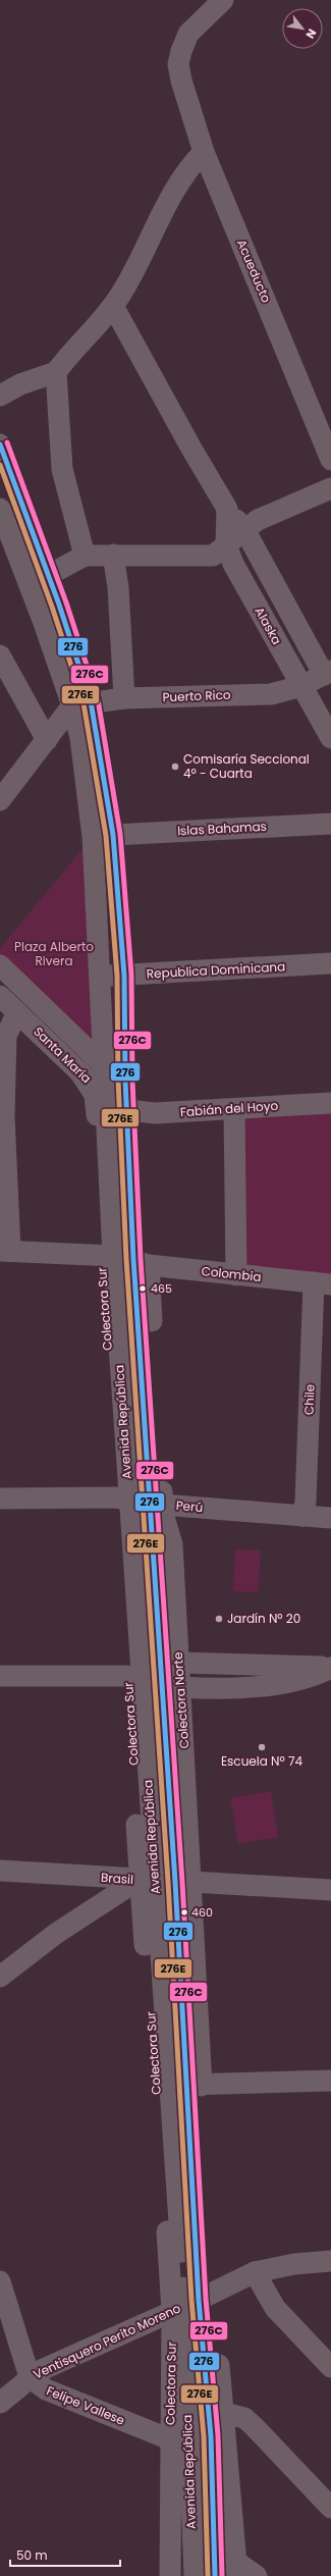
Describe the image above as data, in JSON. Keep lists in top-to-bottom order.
{
  "streets": {
    "street": [
      "Acueducto",
      "Alaska",
      "Puerto Rico",
      "Islas Bahamas",
      "Republica Dominicana",
      "Santa María",
      "Fabián del Hoyo",
      "Colombia",
      "Colectora Sur",
      "Chile",
      "Avenida República",
      "Perú",
      "Colectora Norte",
      "Brasil",
      "Ventisquero Perito Moreno",
      "Felipe Vallese"
    ]
  },
  "crossings": [
    ["Alaska", "Puerto Rico"],
    ["Santa María", "Fabián del Hoyo"],
    ["Santa María", "Colectora Sur"],
    ["Colombia", "Colectora Sur"],
    ["Colombia", "Chile"],
    ["Colombia", "Colectora Norte"],
    ["Colectora Sur", "Avenida República"],
    ["Colectora Sur", "Perú"],
    ["Colectora Sur", "Colectora Norte"],
    ["Colectora Sur", "Brasil"],
    ["Colectora Sur", "Ventisquero Perito Moreno"],
    ["Colectora Sur", "Felipe Vallese"],
    ["Chile", "Perú"],
    ["Avenida República", "Perú"],
    ["Avenida República", "Colectora Norte"],
    ["Avenida República", "Brasil"],
    ["Avenida República", "Ventisquero Perito Moreno"],
    ["Perú", "Colectora Norte"],
    ["Colectora Norte", "Brasil"],
    ["Colectora Norte", "Ventisquero Perito Moreno"],
    ["Ventisquero Perito Moreno", "Felipe Vallese"]
  ],
  "parks": ["Plaza Alberto Rivera"],
  "places": [
    "Comisaría Seccional 4º - Cuarta",
    "465",
    "Jardín Nº 20",
    "Escuela Nº 74",
    "460"
  ],
  "lines": ["transit line 276C", "transit line 276", "transit line 276E"],
  "scale_bar": "50 m",
  "north": "bottom right"
}
